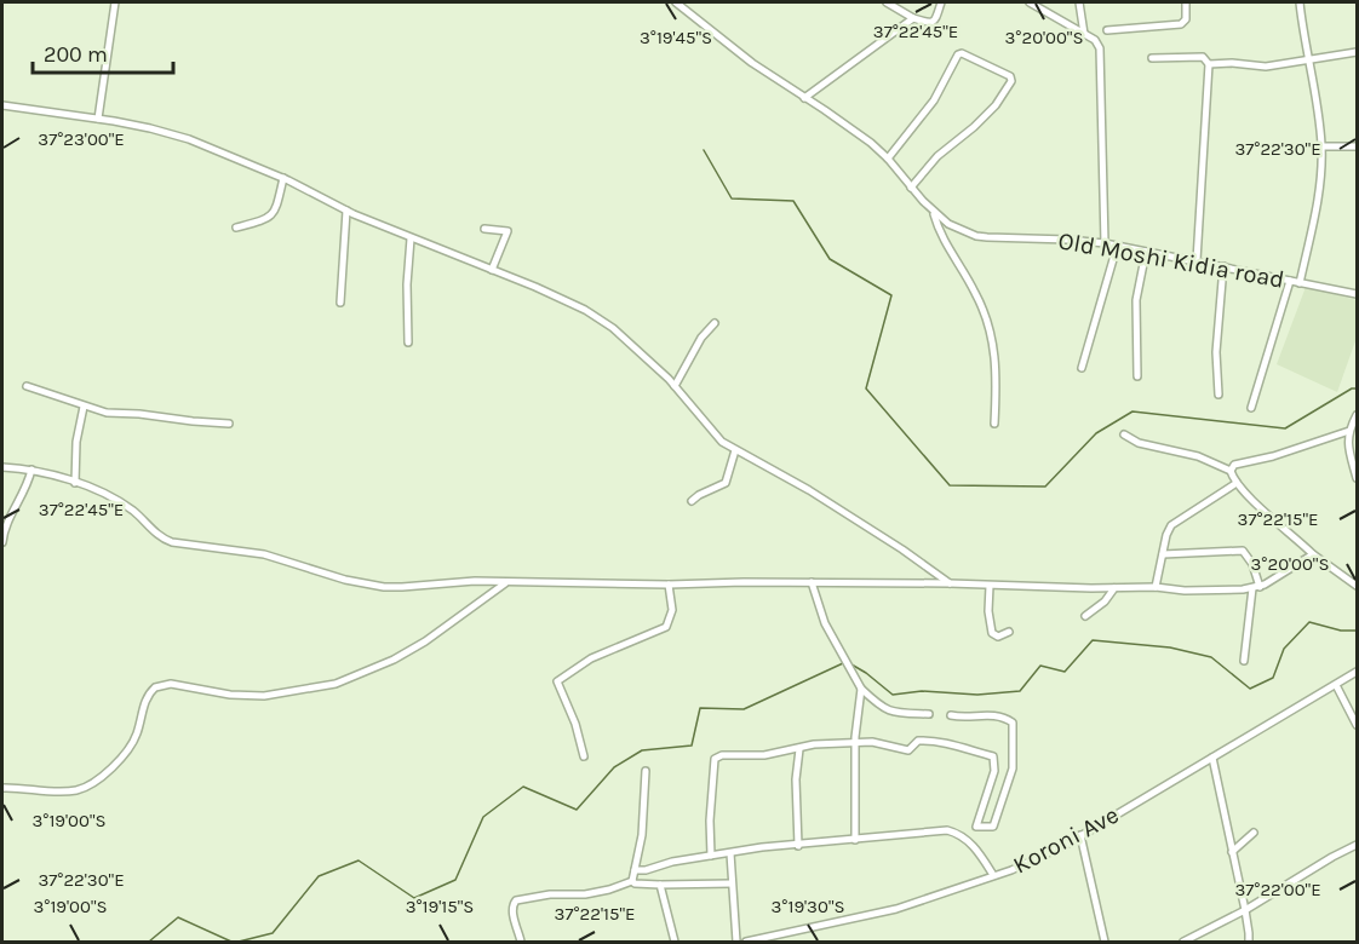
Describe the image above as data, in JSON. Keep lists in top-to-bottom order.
{
  "streets": {
    "street": ["Old Moshi Kidia road", "Koroni Ave"]
  },
  "scale_bar": "200 m",
  "coordinates": [
    "37°22'45\"E",
    "3°19'45\"S",
    "3°20'00\"S",
    "37°23'00\"E",
    "37°22'30\"E",
    "37°22'15\"E",
    "3°19'00\"S",
    "37°22'00\"E",
    "3°19'15\"S",
    "3°19'30\"S"
  ]
}
